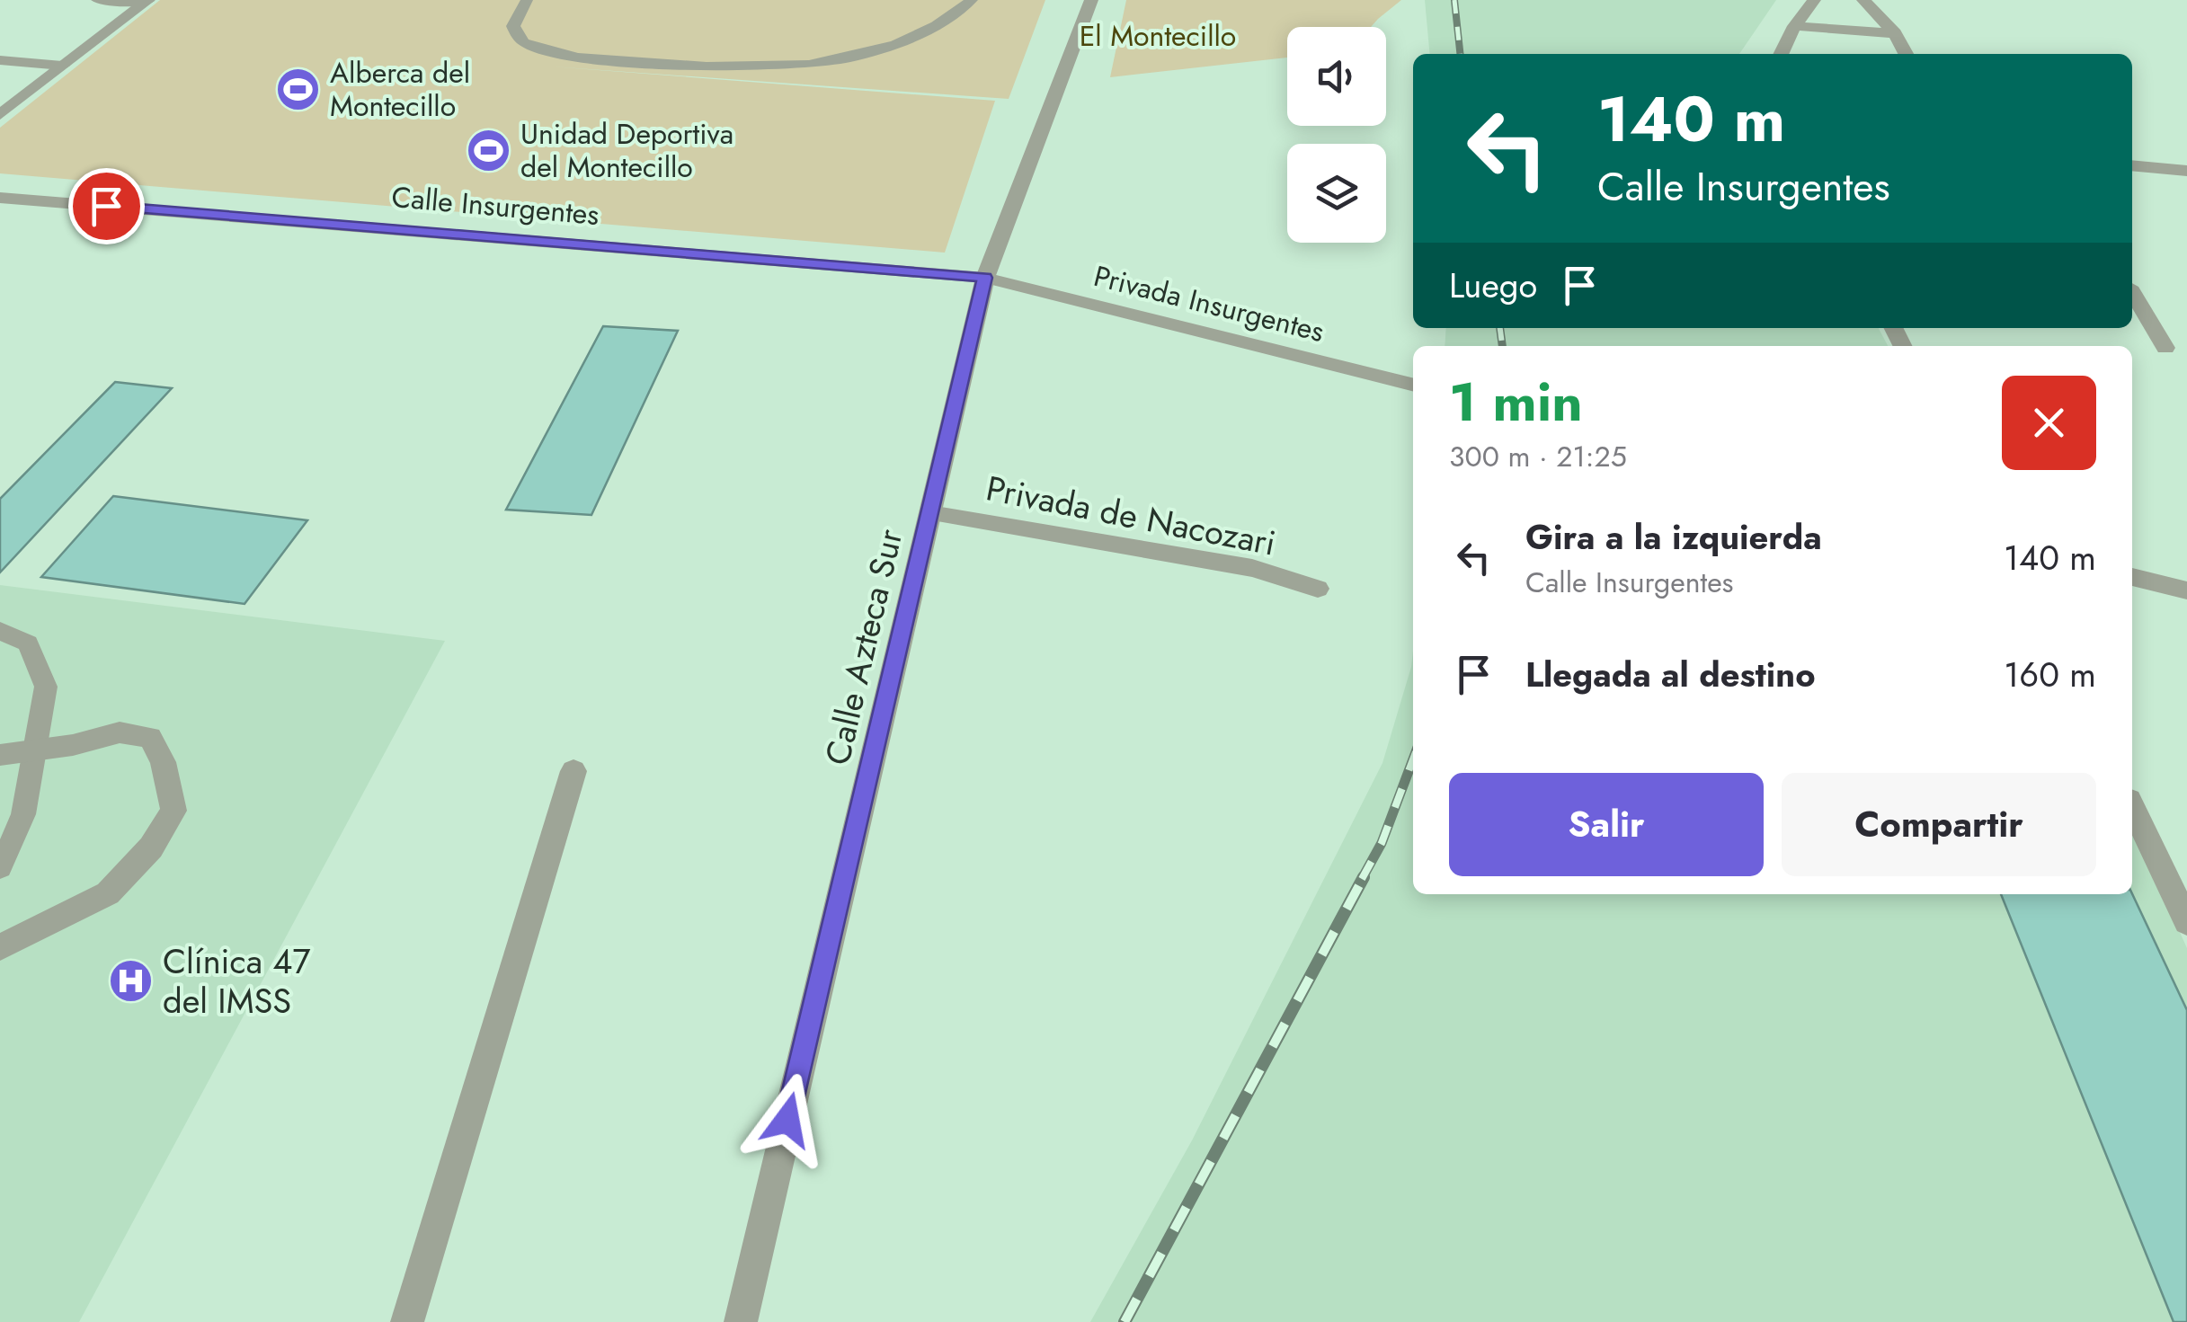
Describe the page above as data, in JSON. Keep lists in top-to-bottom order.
{
  "streets": {
    "street": [
      "Calle Insurgentes",
      "Privada Insurgentes",
      "Privada de Nacozari",
      "Calle Azteca Sur"
    ]
  },
  "crossings": [
    ["Calle Insurgentes", "Privada Insurgentes"],
    ["Calle Insurgentes", "Calle Azteca Sur"],
    ["Privada Insurgentes", "Calle Azteca Sur"],
    ["Privada de Nacozari", "Calle Azteca Sur"]
  ],
  "parks": ["El Montecillo"],
  "places": {
    "sports": ["Alberca del Montecillo", "Unidad Deportiva del Montecillo"],
    "hospital": ["Clínica 47 del IMSS"]
  },
  "page": {
    "turn": ["140 m", "Calle Insurgentes"],
    "then": "Luego",
    "heading": ["1 min", "300 m · 21:25"],
    "list": [
      {
        "name": "Gira a la izquierda",
        "note": "Calle Insurgentes",
        "value": "140 m"
      },
      {
        "name": "Llegada al destino",
        "value": "160 m"
      }
    ],
    "buttons": ["Salir", "Compartir"]
  }
}
